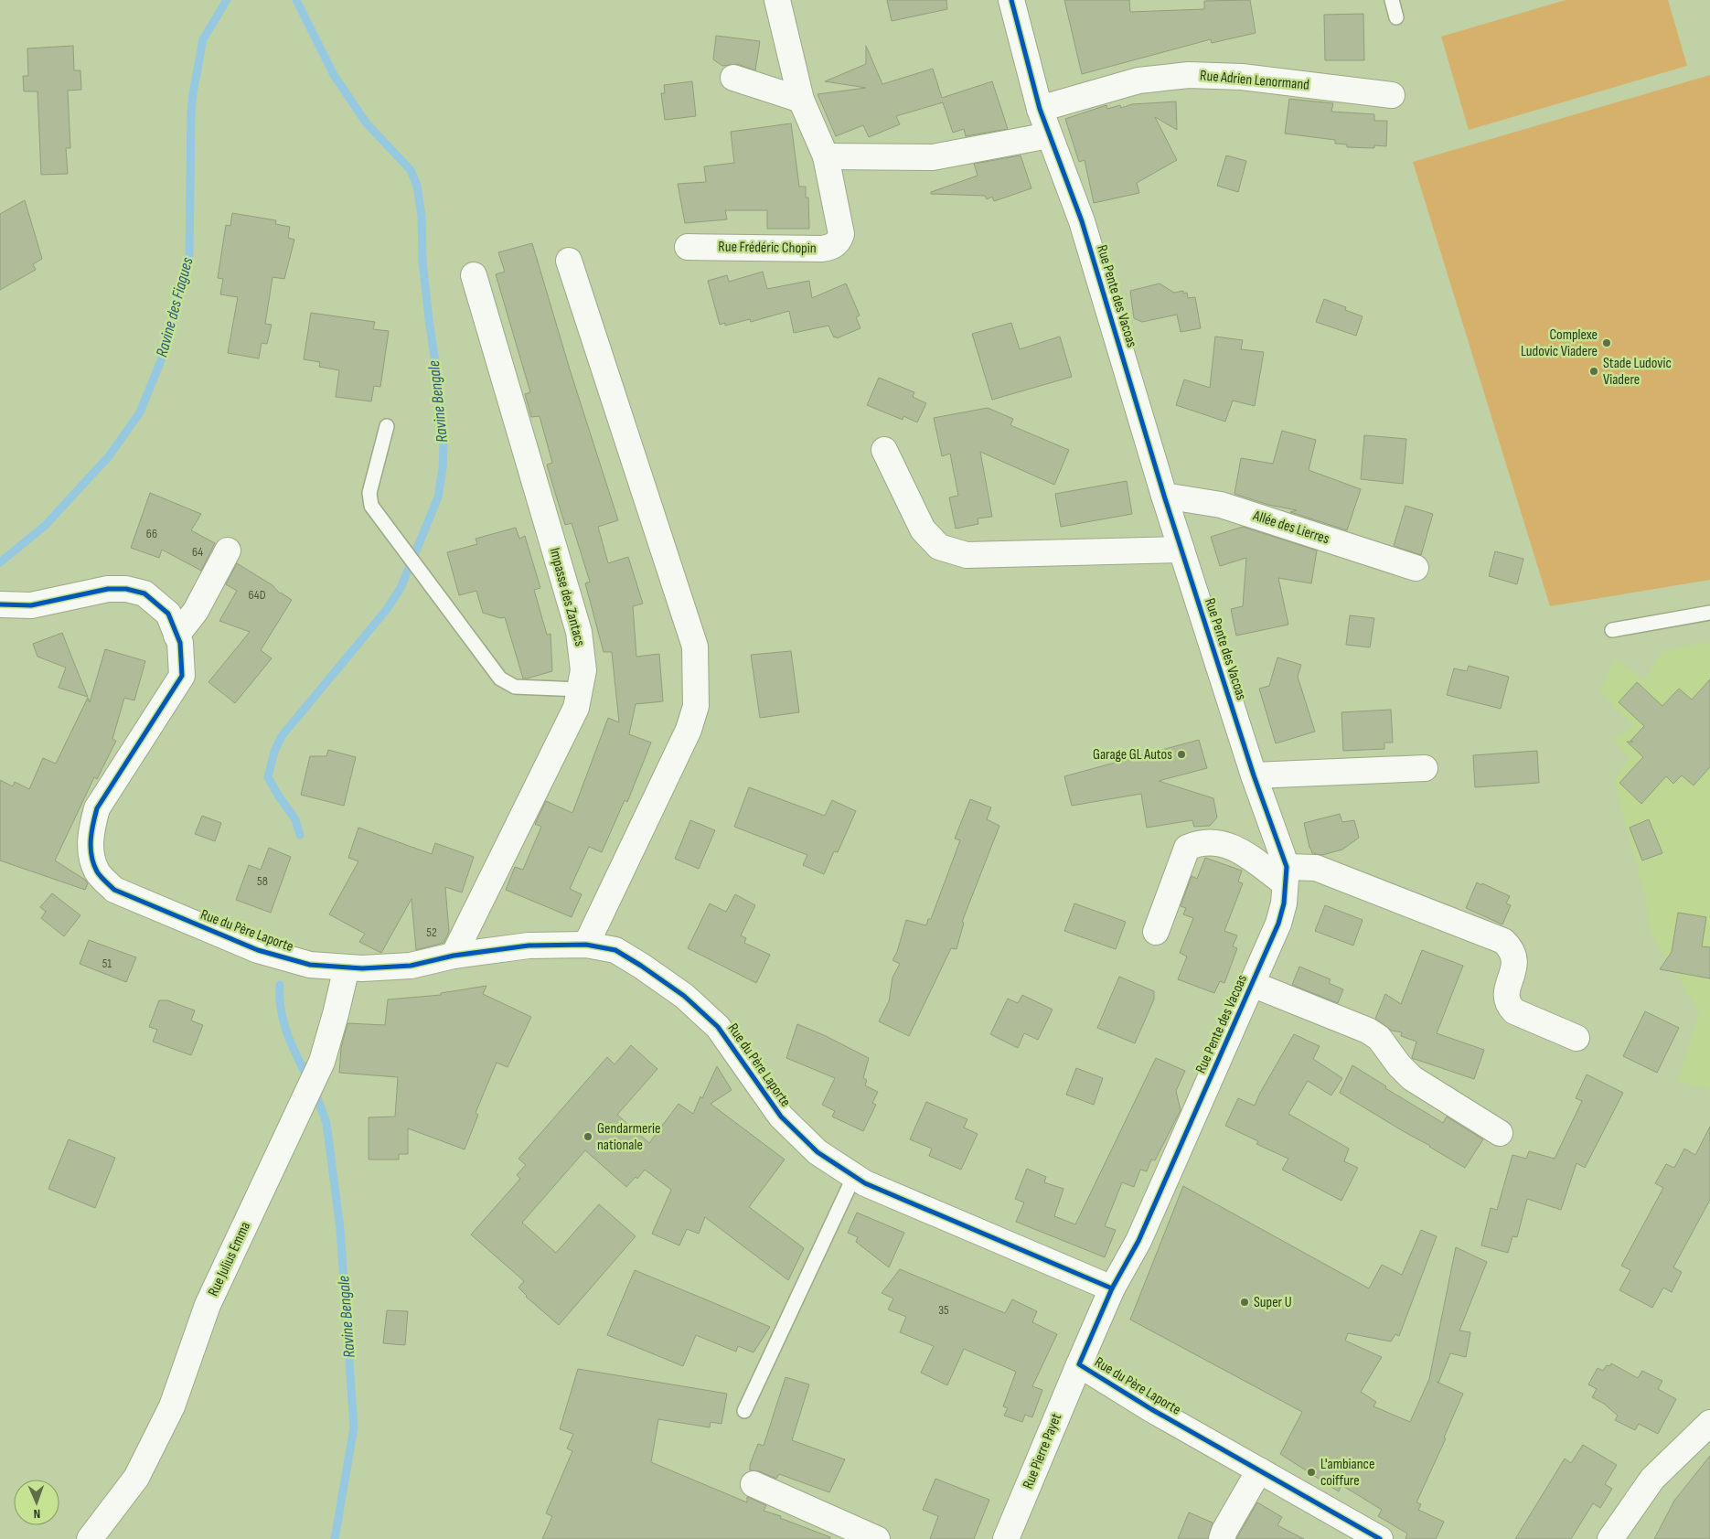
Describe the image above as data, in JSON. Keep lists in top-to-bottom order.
{
  "streets": {
    "street": [
      "Rue Adrien Lenormand",
      "Rue Frédéric Chopin",
      "Rue Pente des Vacoas",
      "Allée des Lierres",
      "Impasse des Zantacs",
      "Rue du Père Laporte",
      "Rue Julius Emma",
      "Rue Pierre Payet"
    ]
  },
  "crossings": [
    ["Rue Adrien Lenormand", "Rue Pente des Vacoas"],
    ["Rue Pente des Vacoas", "Allée des Lierres"],
    ["Rue Pente des Vacoas", "Rue du Père Laporte"],
    ["Impasse des Zantacs", "Rue du Père Laporte"],
    ["Rue du Père Laporte", "Rue Julius Emma"],
    ["Rue du Père Laporte", "Rue Pierre Payet"]
  ],
  "water": ["Ravine des Fiagues", "Ravine Bengale"],
  "places": [
    "Complexe Ludovic Viadere",
    "Stade Ludovic Viadere",
    "Garage GL Autos",
    "Gendarmerie nationale",
    "Super U",
    "L'ambiance coiffure"
  ],
  "house_numbers": [
    "66",
    "64",
    "64D",
    "58",
    "52",
    "51",
    "35"
  ],
  "north": "bottom"
}
